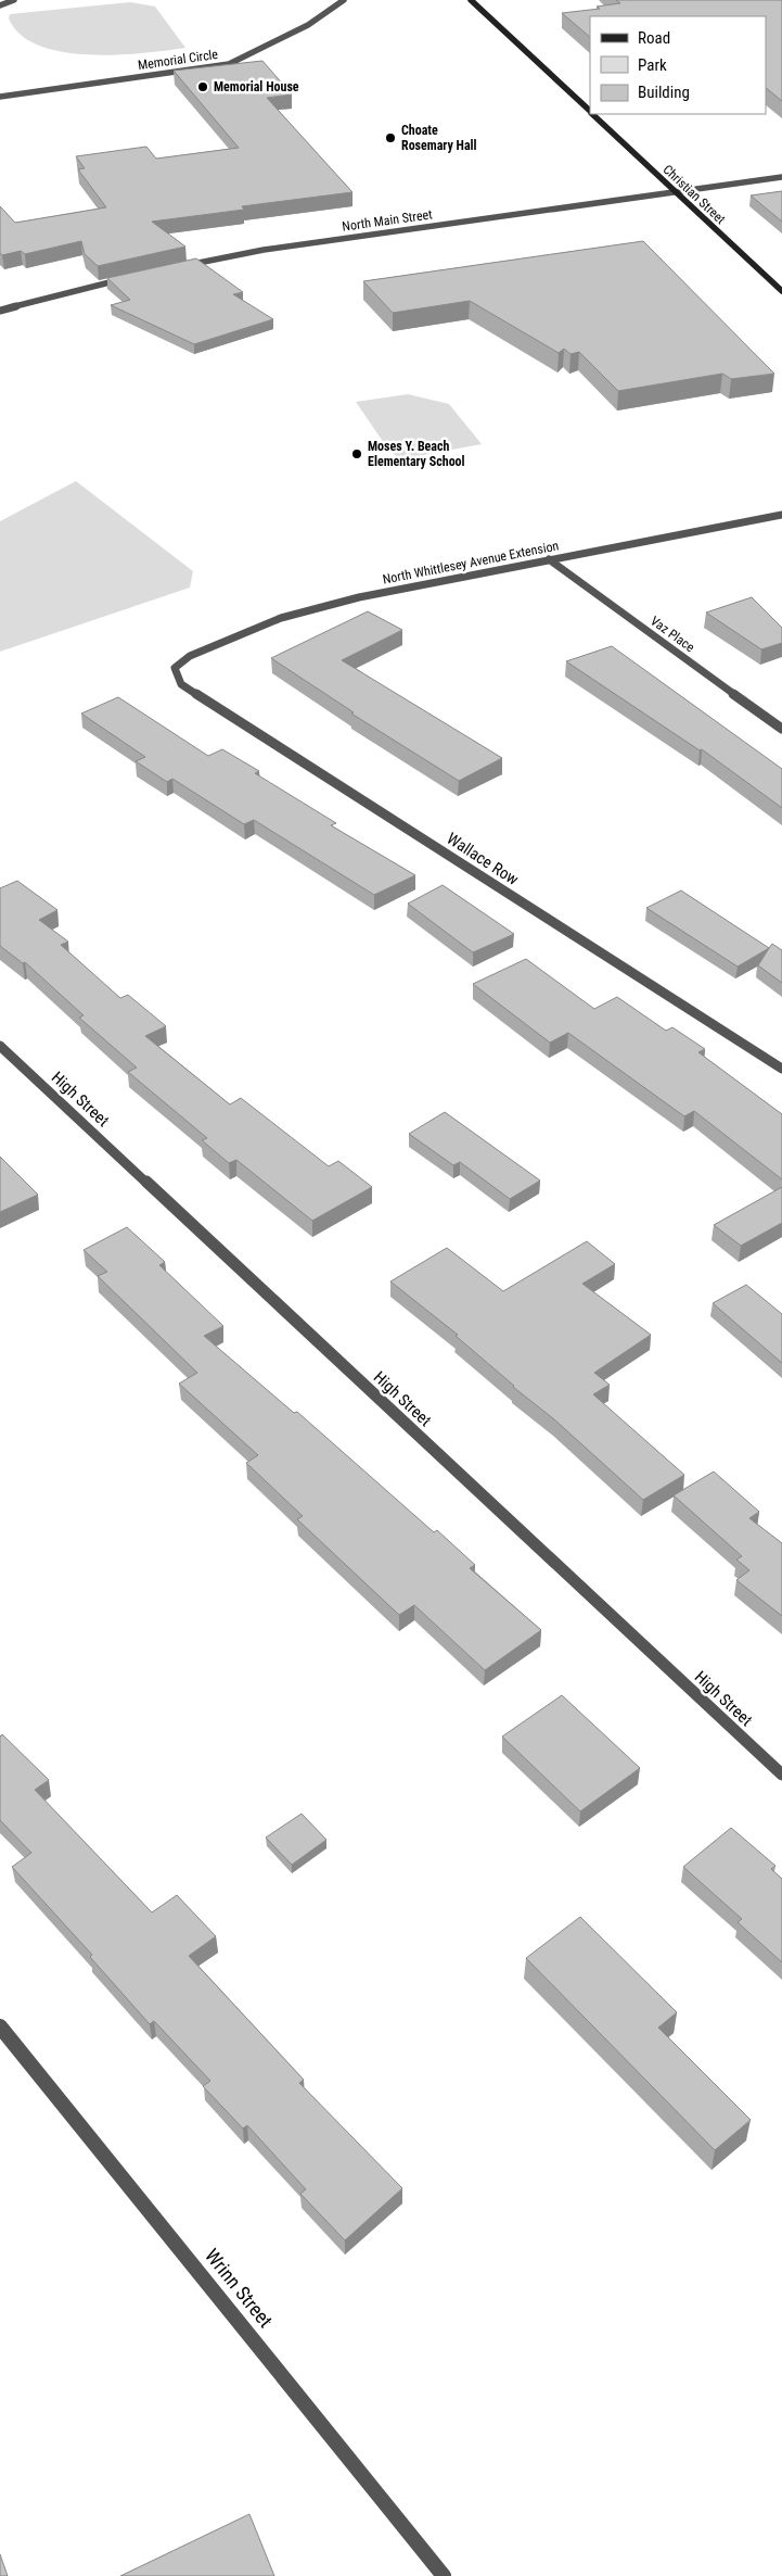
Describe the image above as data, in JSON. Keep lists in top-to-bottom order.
{
  "streets": {
    "main road": ["Christian Street"],
    "street": [
      "Memorial Circle",
      "North Main Street",
      "North Whittlesey Avenue Extension",
      "Vaz Place",
      "Wallace Row",
      "High Street",
      "Wrinn Street"
    ]
  },
  "crossings": [
    ["Christian Street", "North Main Street"],
    ["North Whittlesey Avenue Extension", "Vaz Place"],
    ["North Whittlesey Avenue Extension", "Wallace Row"]
  ],
  "places": ["Memorial House", "Choate Rosemary Hall", "Moses Y. Beach Elementary School"],
  "legend": ["Road", "Park", "Building"]
}
